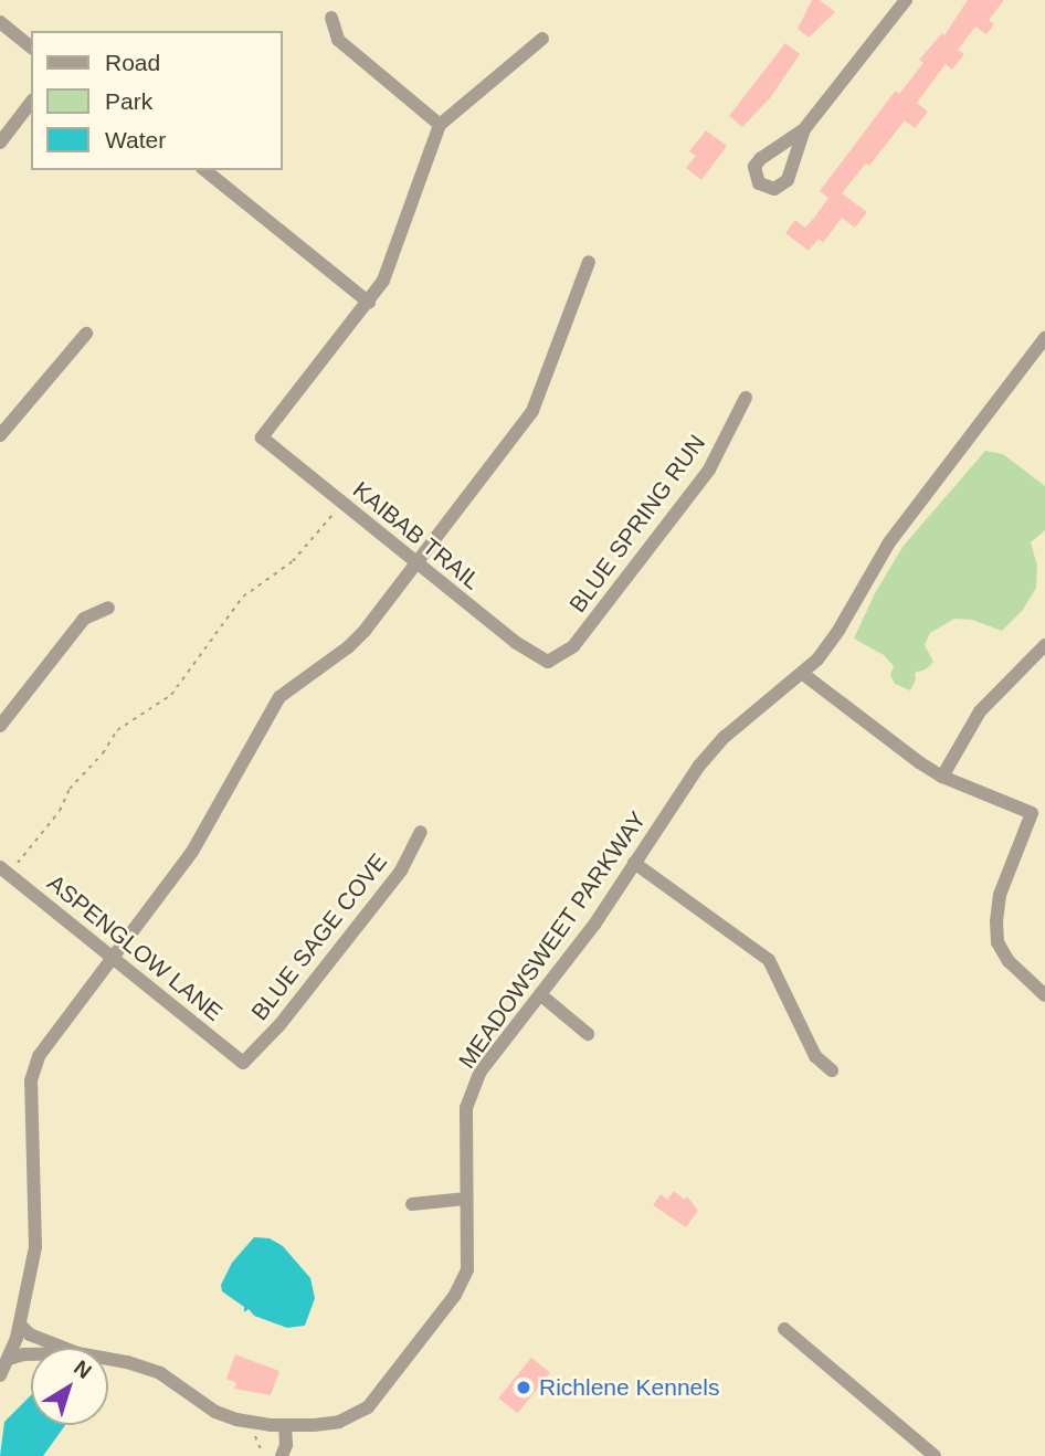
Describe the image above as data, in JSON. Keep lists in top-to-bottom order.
{
  "streets": {
    "street": [
      "BLUE SPRING RUN",
      "KAIBAB TRAIL",
      "BLUE SAGE COVE",
      "MEADOWSWEET PARKWAY",
      "ASPENGLOW LANE"
    ]
  },
  "crossings": [
    ["BLUE SPRING RUN", "KAIBAB TRAIL"],
    ["BLUE SAGE COVE", "ASPENGLOW LANE"]
  ],
  "places": ["Richlene Kennels"],
  "legend": ["Road", "Park", "Water"],
  "north": "top right"
}
